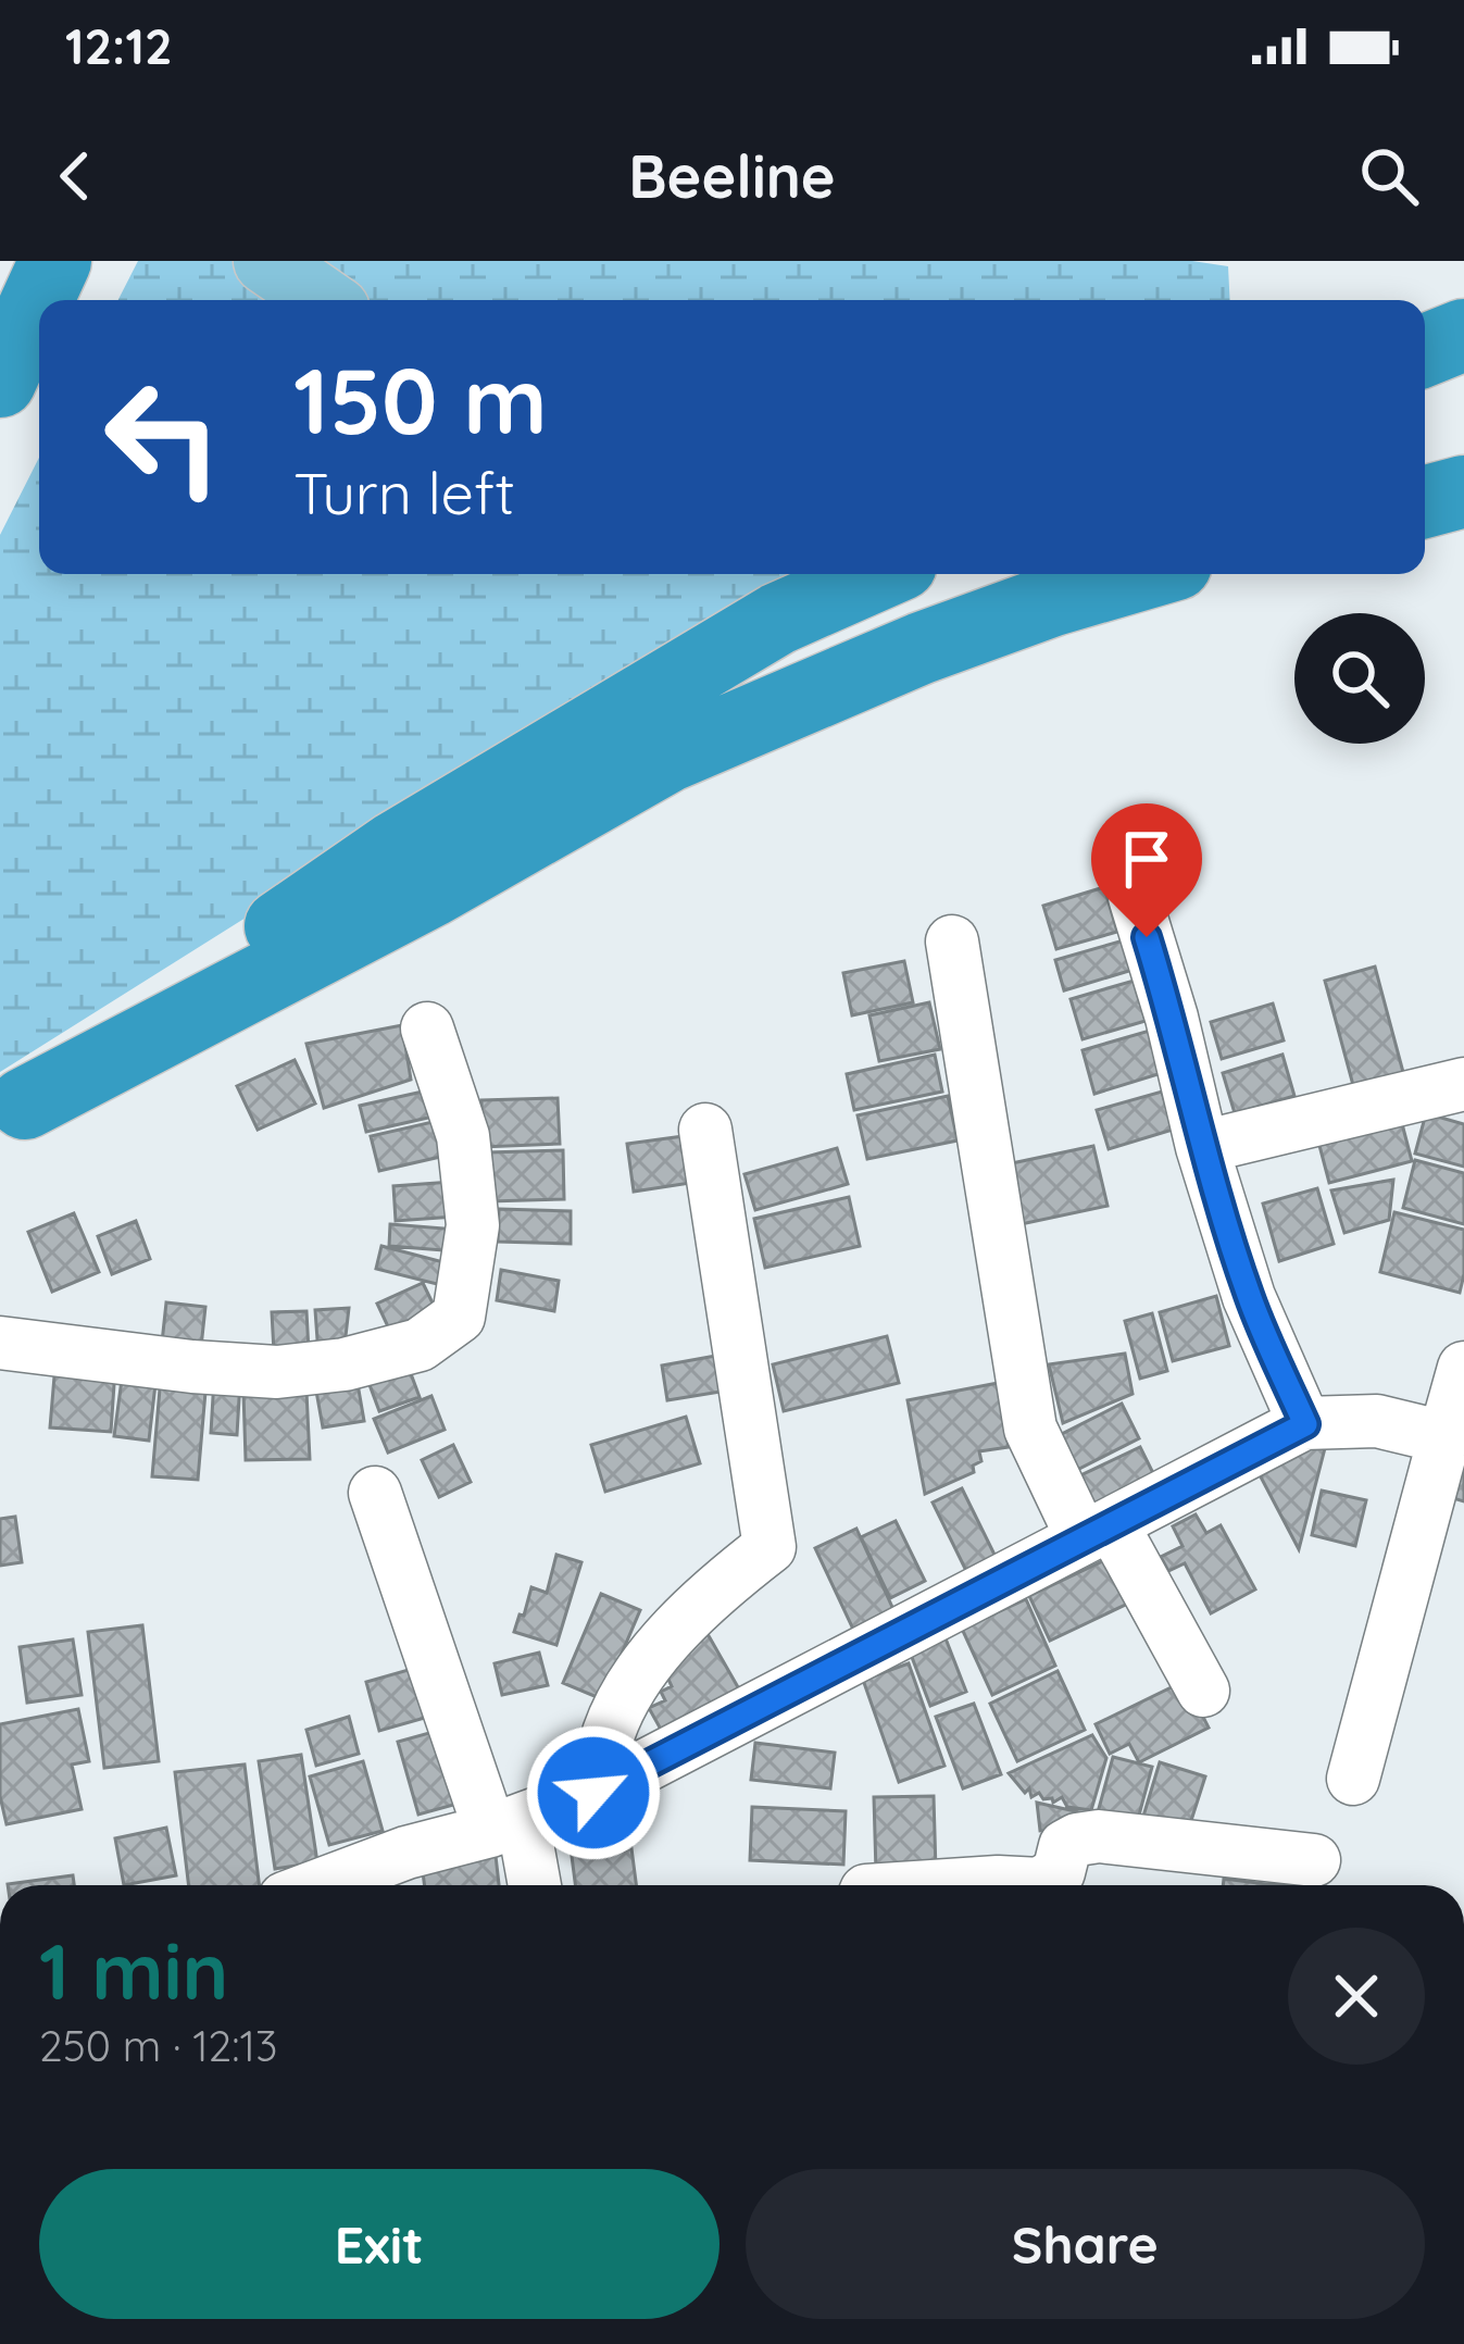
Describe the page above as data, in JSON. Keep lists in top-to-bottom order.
{
  "page": {
    "status": "12:12",
    "header": "Beeline",
    "turn": ["150 m", "Turn left"],
    "heading": ["1 min", "250 m · 12:13"],
    "buttons": ["Exit", "Share"]
  }
}
